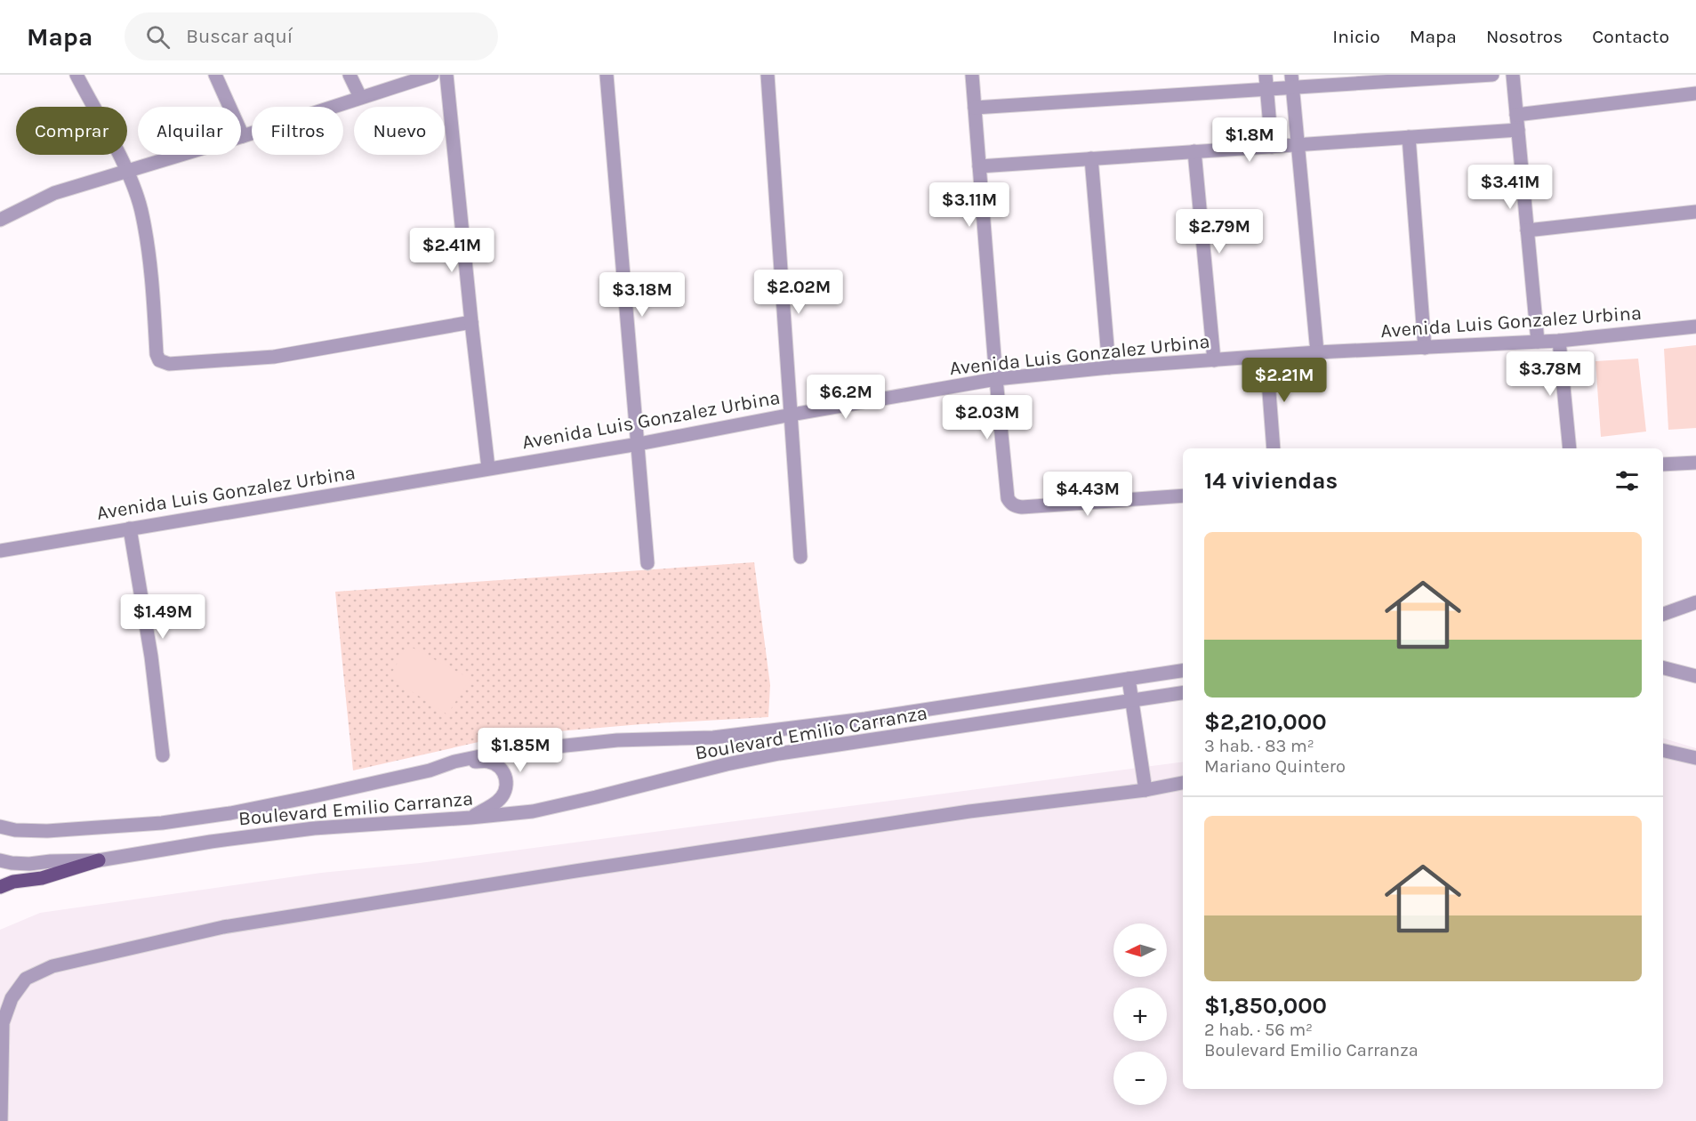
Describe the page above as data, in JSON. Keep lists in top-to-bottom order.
{
  "streets": {
    "street": ["Avenida Luis Gonzalez Urbina", "Boulevard Emilio Carranza"]
  },
  "north": "left",
  "page": {
    "header": "Mapa",
    "search": "Buscar aquí",
    "nav": [
      "Inicio",
      "Mapa",
      "Nosotros",
      "Contacto"
    ],
    "chip": [
      "Comprar",
      "Alquilar",
      "Filtros",
      "Nuevo"
    ],
    "price": [
      "$1.8M",
      "$3.41M",
      "$3.11M",
      "$2.79M",
      "$2.41M",
      "$2.02M",
      "$3.18M",
      "$3.78M",
      "$2.21M",
      "$6.2M",
      "$2.03M",
      "$4.43M",
      "$1.49M",
      "$1.85M"
    ],
    "heading": "14 viviendas",
    "list": [
      {
        "name": "$2,210,000",
        "note": "3 hab. · 83 m² · Mariano Quintero"
      },
      {
        "name": "$1,850,000",
        "note": "2 hab. · 56 m² · Boulevard Emilio Carranza"
      }
    ],
    "map_buttons": ["+", "−"]
  }
}
